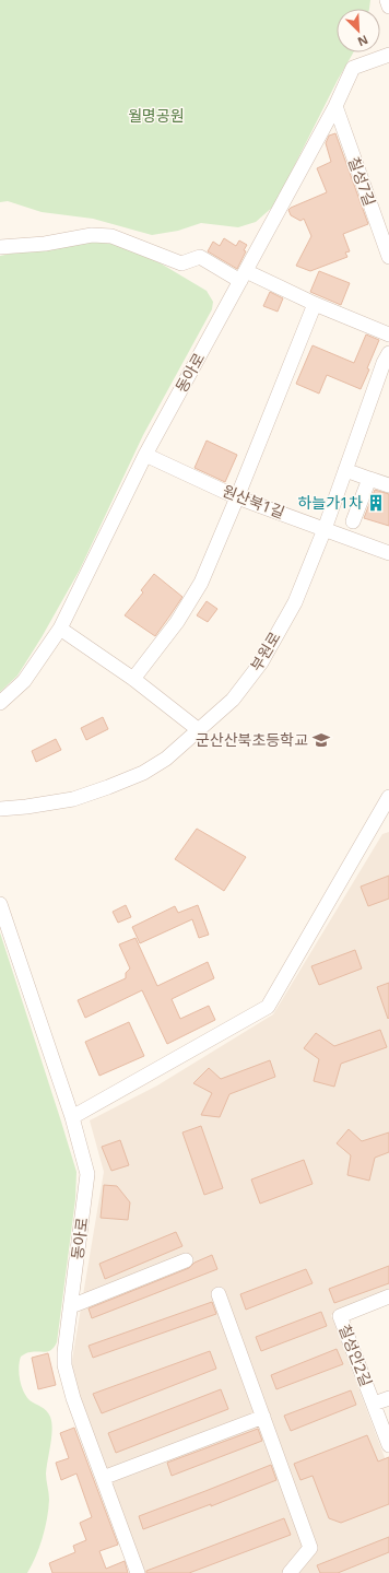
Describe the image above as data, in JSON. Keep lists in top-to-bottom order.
{
  "streets": {
    "street": [
      "칠성7길",
      "동아로",
      "원산북1길",
      "부원로",
      "칠성안2길"
    ]
  },
  "crossings": [
    ["칠성7길", "동아로"],
    ["동아로", "원산북1길"],
    ["원산북1길", "부원로"]
  ],
  "parks": ["월명공원"],
  "places": {
    "building": ["하늘가1차"],
    "school or university": ["군산산북초등학교"]
  },
  "north": "bottom right"
}
